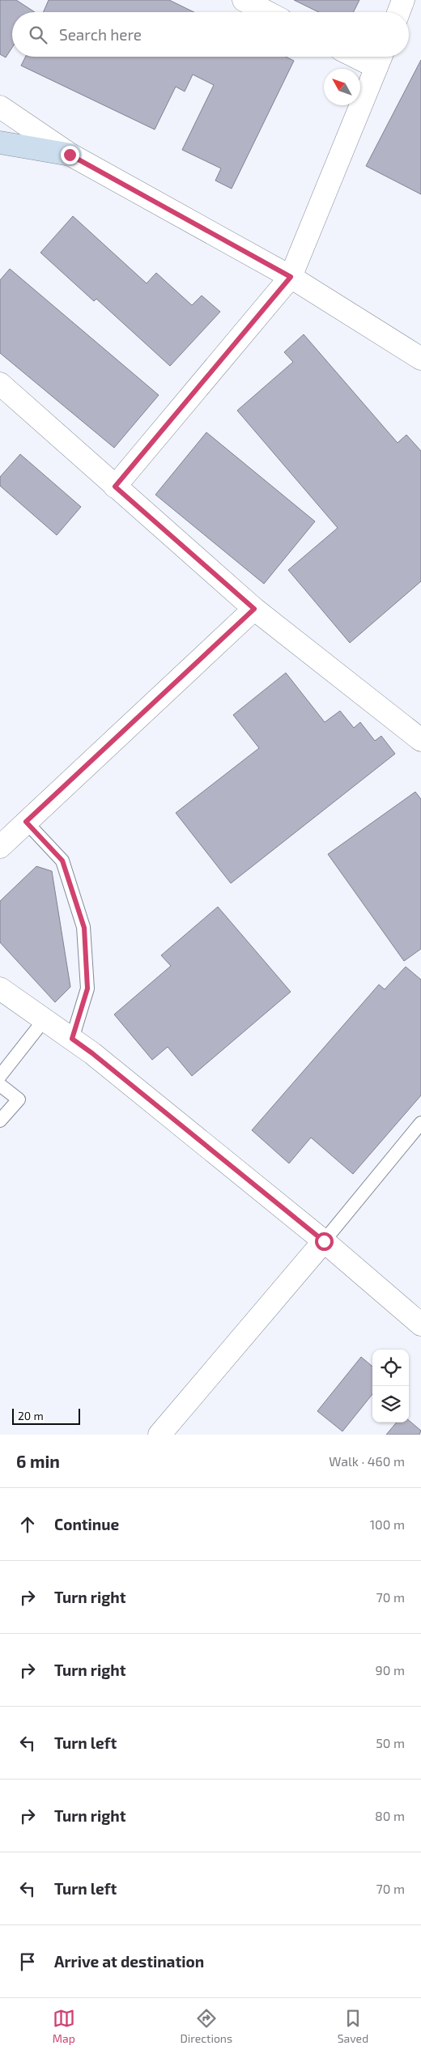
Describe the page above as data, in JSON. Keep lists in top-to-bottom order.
{
  "scale_bar": "20 m",
  "north": "top left",
  "page": {
    "search": "Search here",
    "scale": "20 m",
    "heading": ["6 min", "Walk · 460 m"],
    "list": [
      ["Continue", "100 m"],
      ["Turn right", "70 m"],
      ["Turn right", "90 m"],
      ["Turn left", "50 m"],
      ["Turn right", "80 m"],
      ["Turn left", "70 m"],
      "Arrive at destination"
    ],
    "nav": ["Map", "Directions", "Saved"]
  }
}
